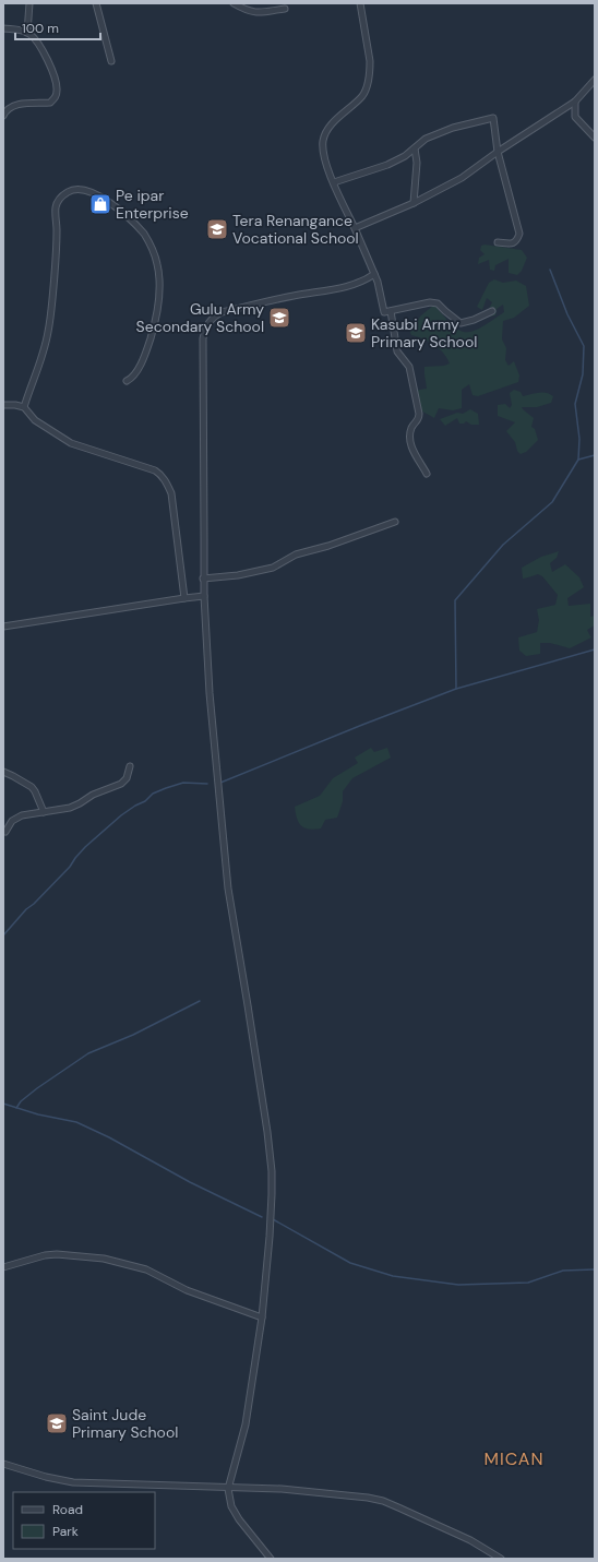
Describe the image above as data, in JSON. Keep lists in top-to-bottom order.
{
  "districts": ["MICAN"],
  "places": {
    "shop": ["Pe ipar Enterprise"],
    "school or university": [
      "Tera Renangance Vocational School",
      "Gulu Army Secondary School",
      "Kasubi Army Primary School",
      "Saint Jude Primary School"
    ]
  },
  "legend": ["Road", "Park"],
  "scale_bar": "100 m"
}
